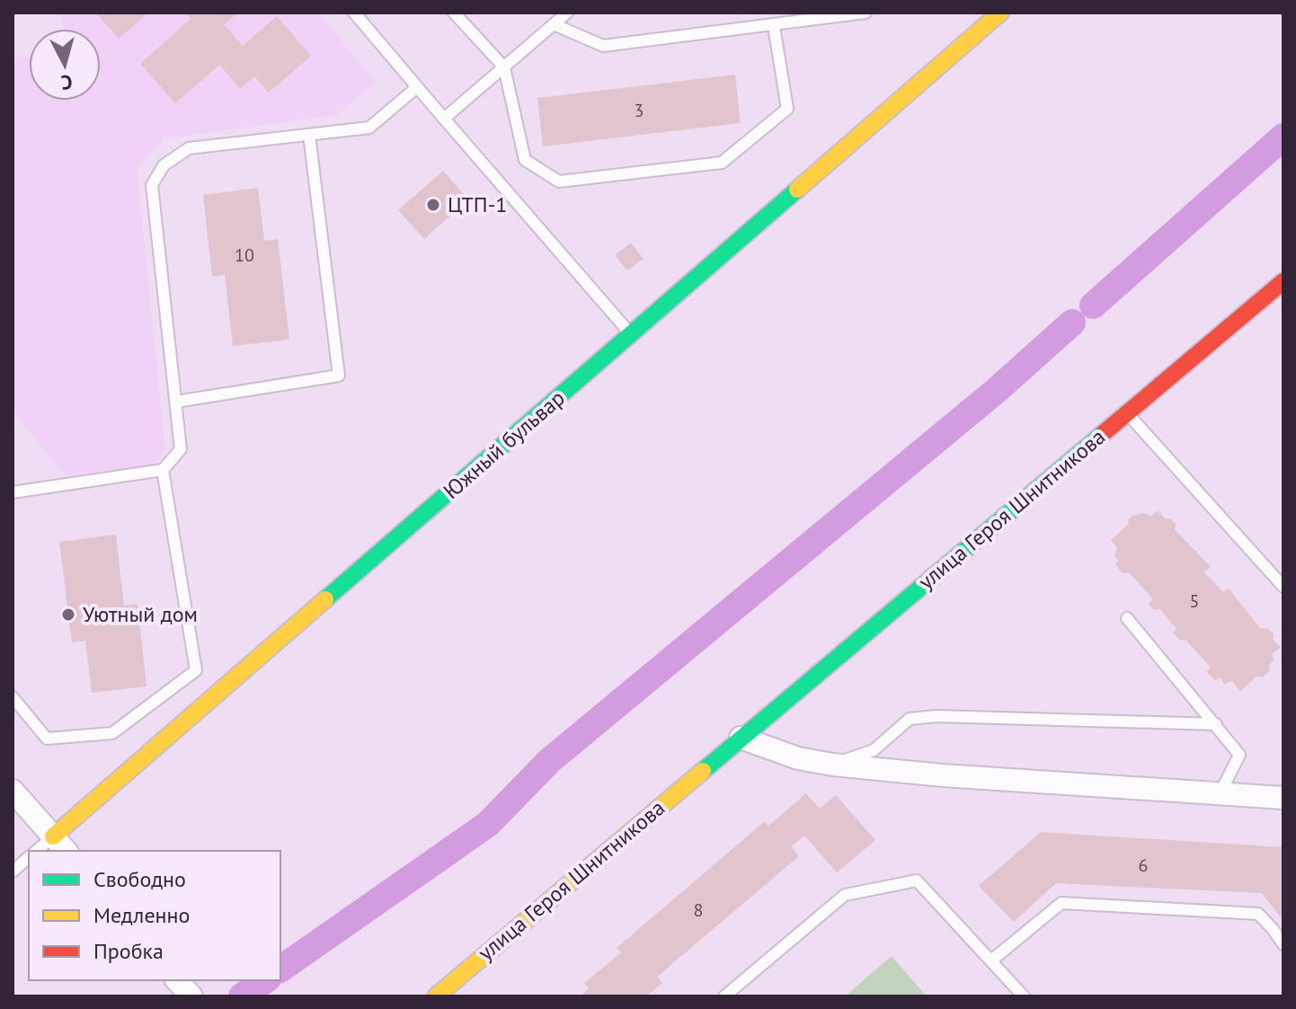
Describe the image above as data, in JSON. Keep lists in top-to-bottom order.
{
  "streets": {
    "street": ["Южный бульвар", "улица Героя Шнитникова"]
  },
  "places": ["ЦТП-1", "Уютный дом"],
  "house_numbers": [
    "3",
    "10",
    "5",
    "6",
    "8"
  ],
  "legend": ["Свободно", "Медленно", "Пробка"],
  "north": "bottom"
}
